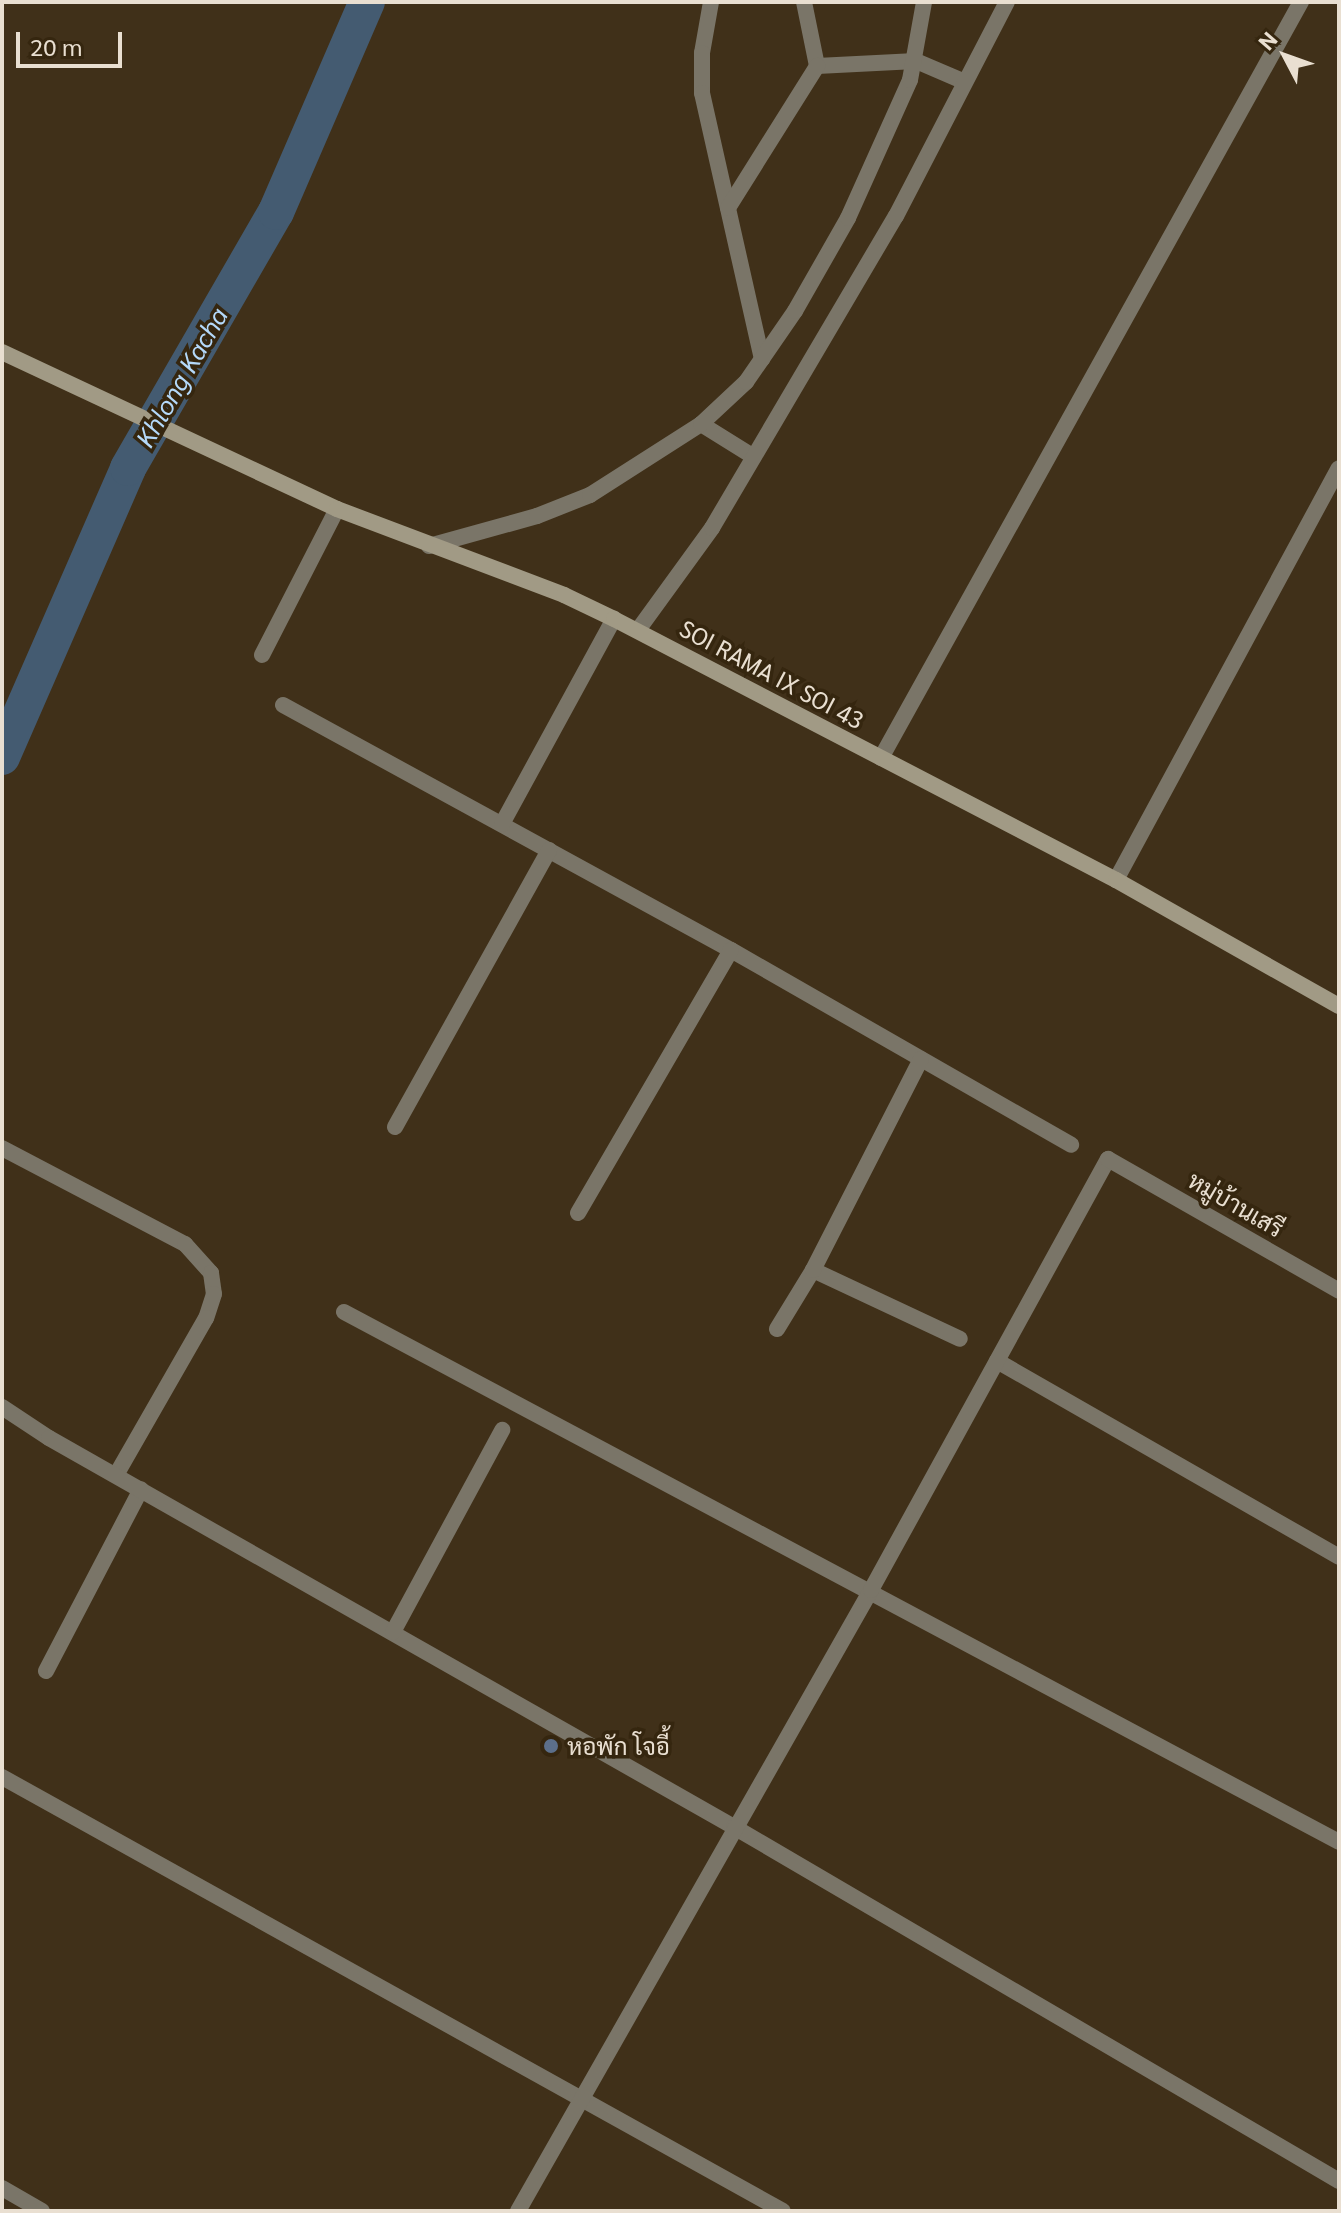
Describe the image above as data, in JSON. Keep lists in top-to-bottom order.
{
  "streets": {
    "street": ["SOI RAMA IX SOI 43", "หมู่บ้านเสรี"]
  },
  "water": ["Khlong Kacha"],
  "places": ["หอพัก โจอี้"],
  "scale_bar": "20 m",
  "north": "top left"
}
